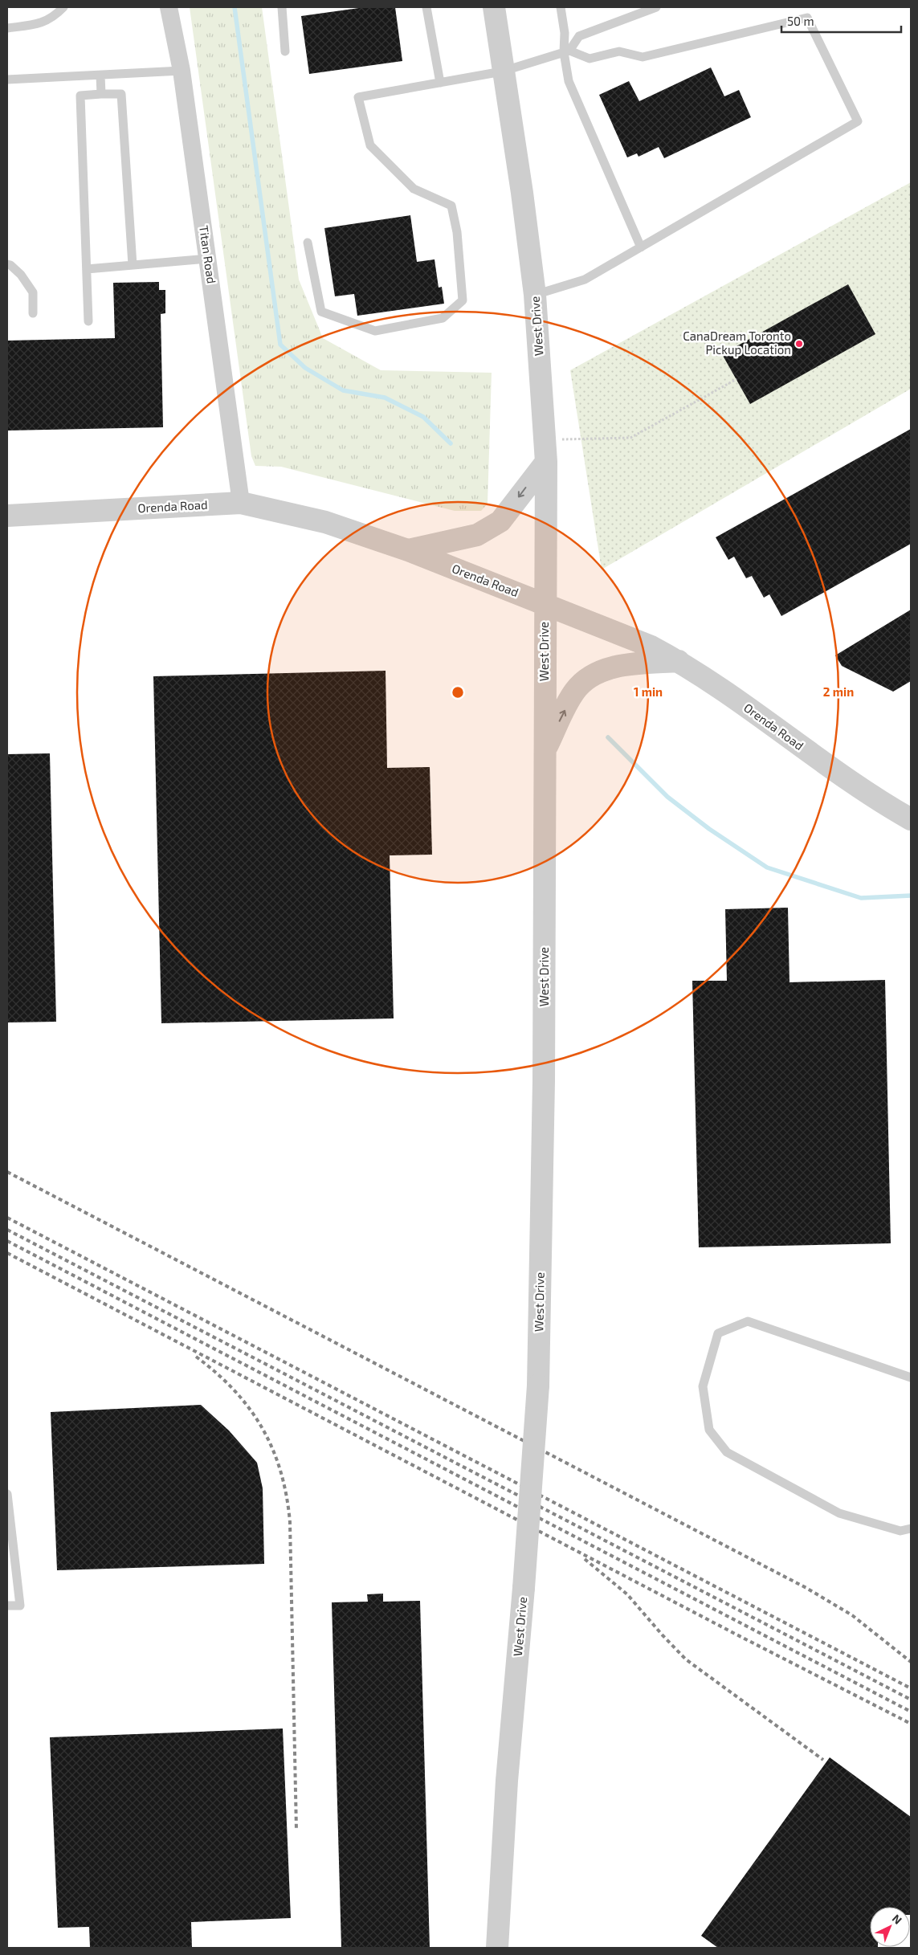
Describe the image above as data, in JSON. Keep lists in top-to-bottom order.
{
  "streets": {
    "street": ["Titan Road", "West Drive", "Orenda Road"]
  },
  "crossings": [
    ["Titan Road", "Orenda Road"],
    ["West Drive", "Orenda Road"]
  ],
  "places": ["CanaDream Toronto Pickup Location"],
  "scale_bar": "50 m",
  "north": "top right",
  "rings": ["1 min", "2 min"]
}
